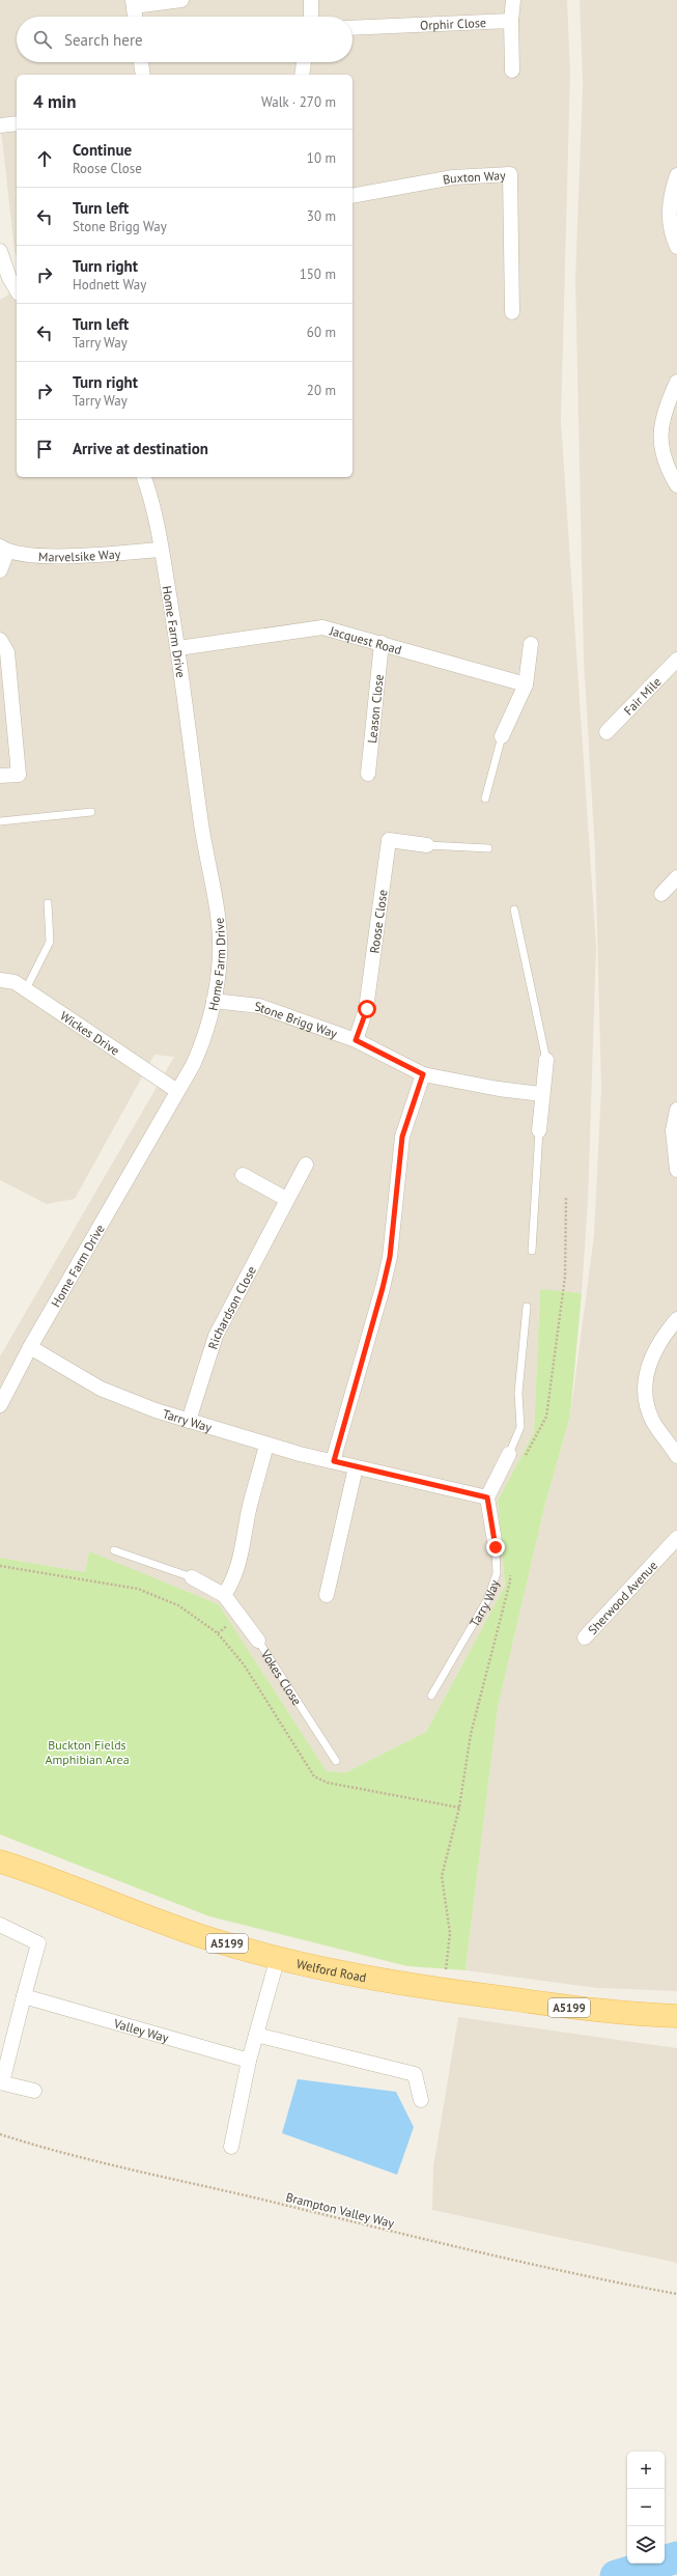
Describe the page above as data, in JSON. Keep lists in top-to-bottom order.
{
  "streets": {
    "main road": ["A5199", "Welford Road"],
    "street": [
      "Orphir Close",
      "Buxton Way",
      "Marvelsike Way",
      "Home Farm Drive",
      "Jacquest Road",
      "Fair Mile",
      "Leason Close",
      "Roose Close",
      "Stone Brigg Way",
      "Wickes Drive",
      "Richardson Close",
      "Tarry Way",
      "Sherwood Avenue",
      "Vokes Close",
      "Valley Way"
    ],
    "path": ["Brampton Valley Way"]
  },
  "crossings": [
    ["Marvelsike Way", "Home Farm Drive"],
    ["Home Farm Drive", "Jacquest Road"],
    ["Home Farm Drive", "Stone Brigg Way"],
    ["Home Farm Drive", "Wickes Drive"],
    ["Home Farm Drive", "Tarry Way"],
    ["Jacquest Road", "Leason Close"],
    ["Roose Close", "Stone Brigg Way"],
    ["Richardson Close", "Tarry Way"]
  ],
  "parks": ["Buckton Fields Amphibian Area"],
  "page": {
    "search": "Search here",
    "heading": ["4 min", "Walk · 270 m"],
    "list": [
      ["Continue", "Roose Close", "10 m"],
      ["Turn left", "Stone Brigg Way", "30 m"],
      ["Turn right", "Hodnett Way", "150 m"],
      ["Turn left", "Tarry Way", "60 m"],
      ["Turn right", "Tarry Way", "20 m"],
      "Arrive at destination"
    ],
    "map_buttons": ["+", "−"]
  }
}
